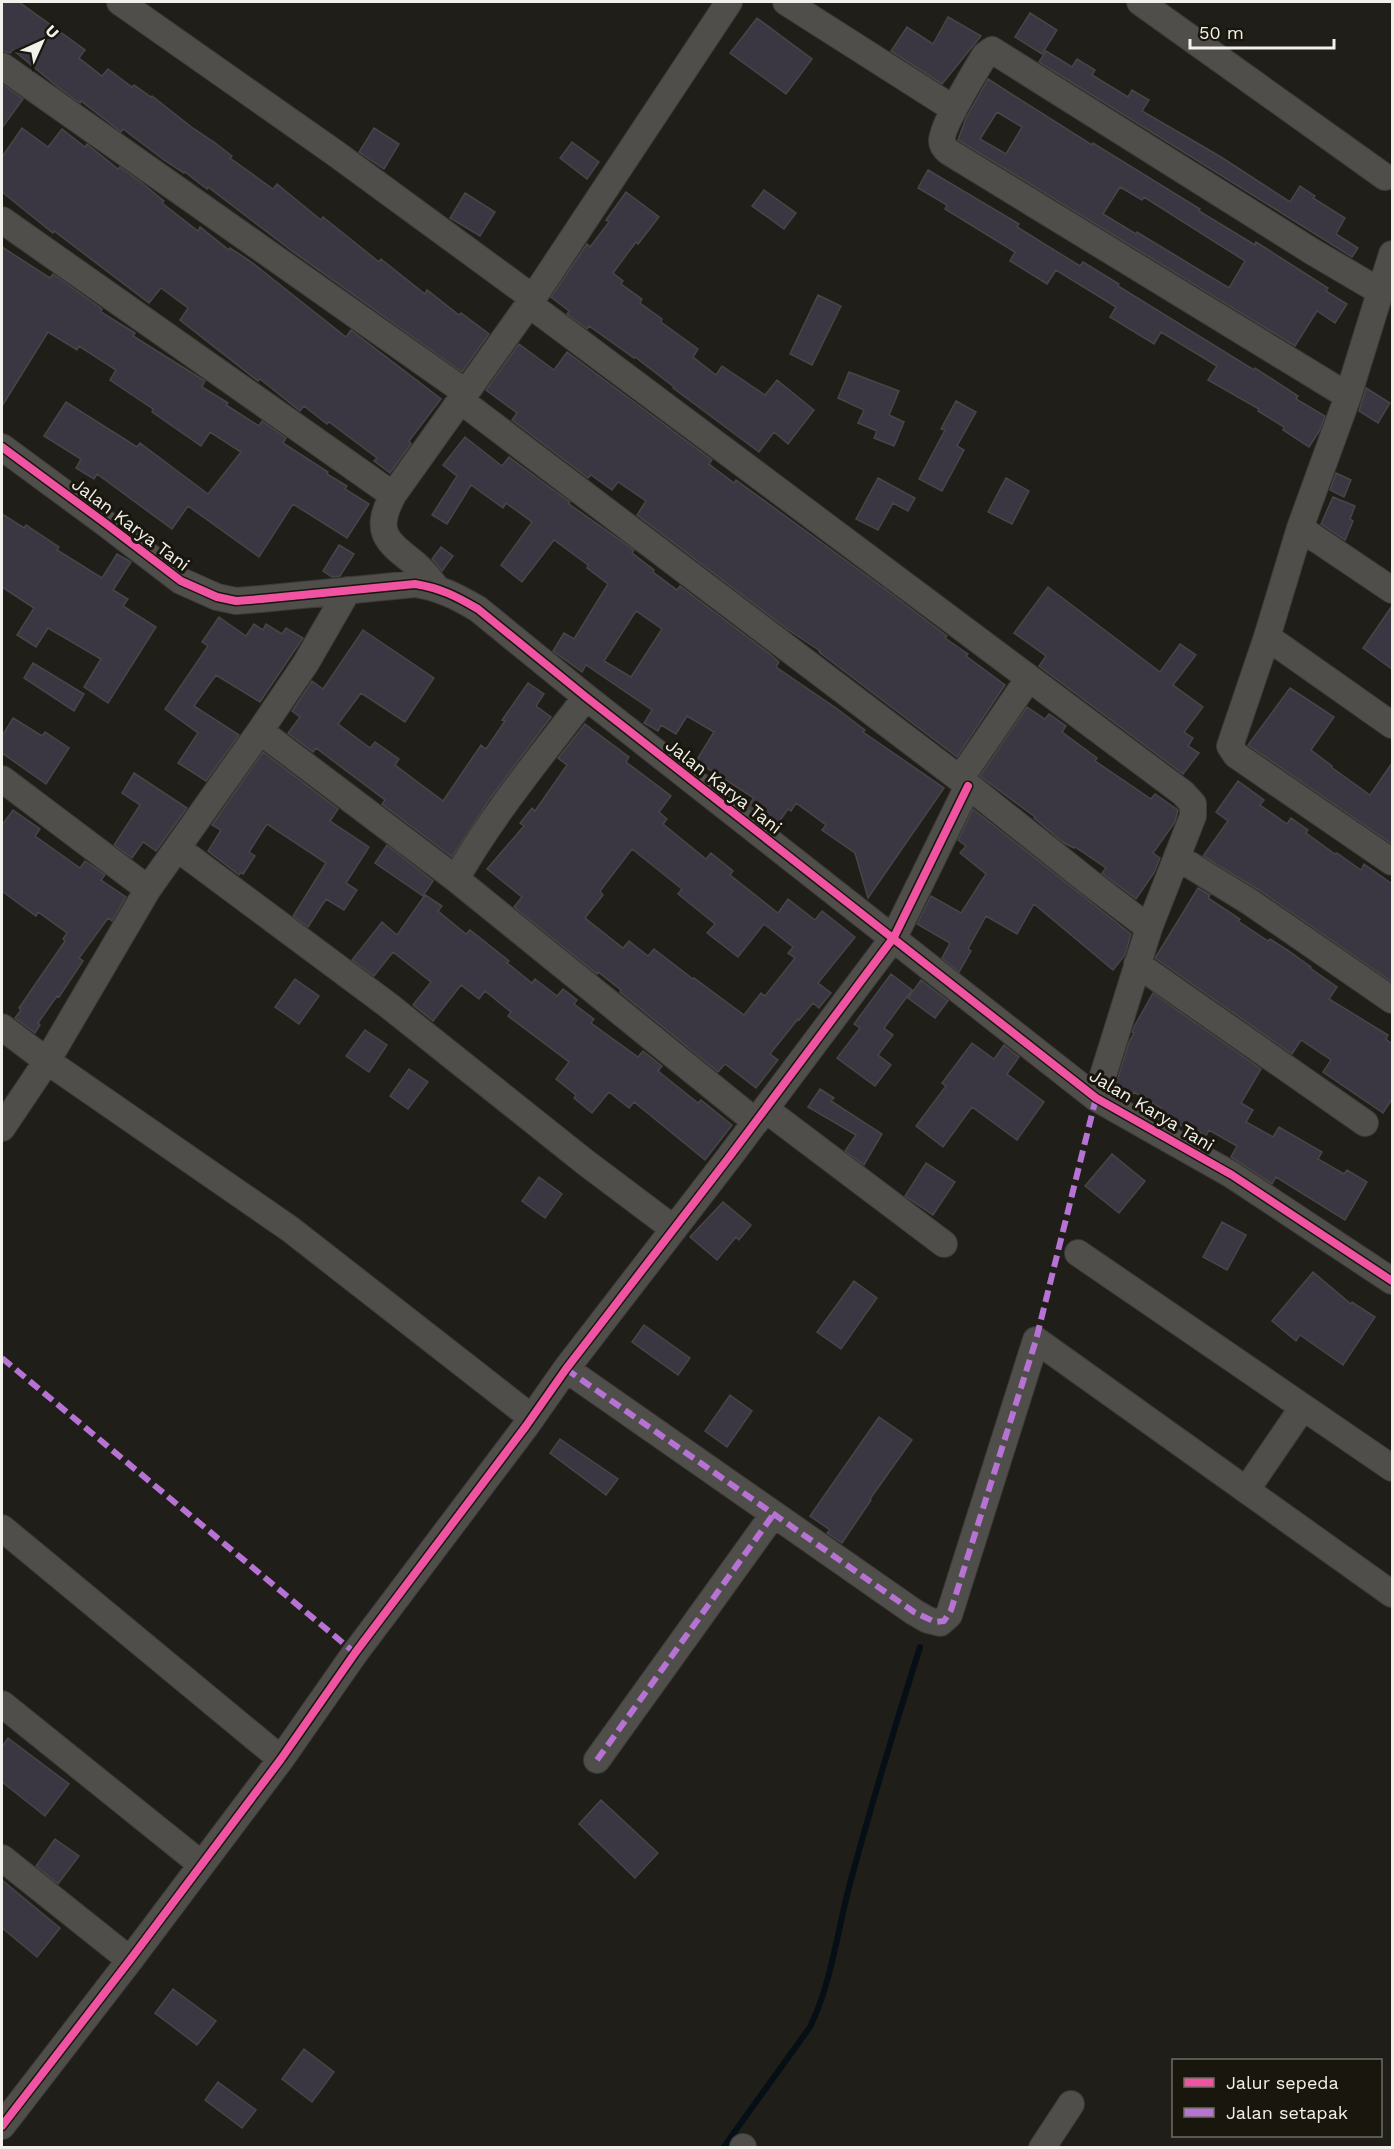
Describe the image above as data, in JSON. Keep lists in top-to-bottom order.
{
  "streets": {
    "street": ["Jalan Karya Tani"]
  },
  "legend": ["Jalur sepeda", "Jalan setapak"],
  "scale_bar": "50 m",
  "north": "top right"
}
